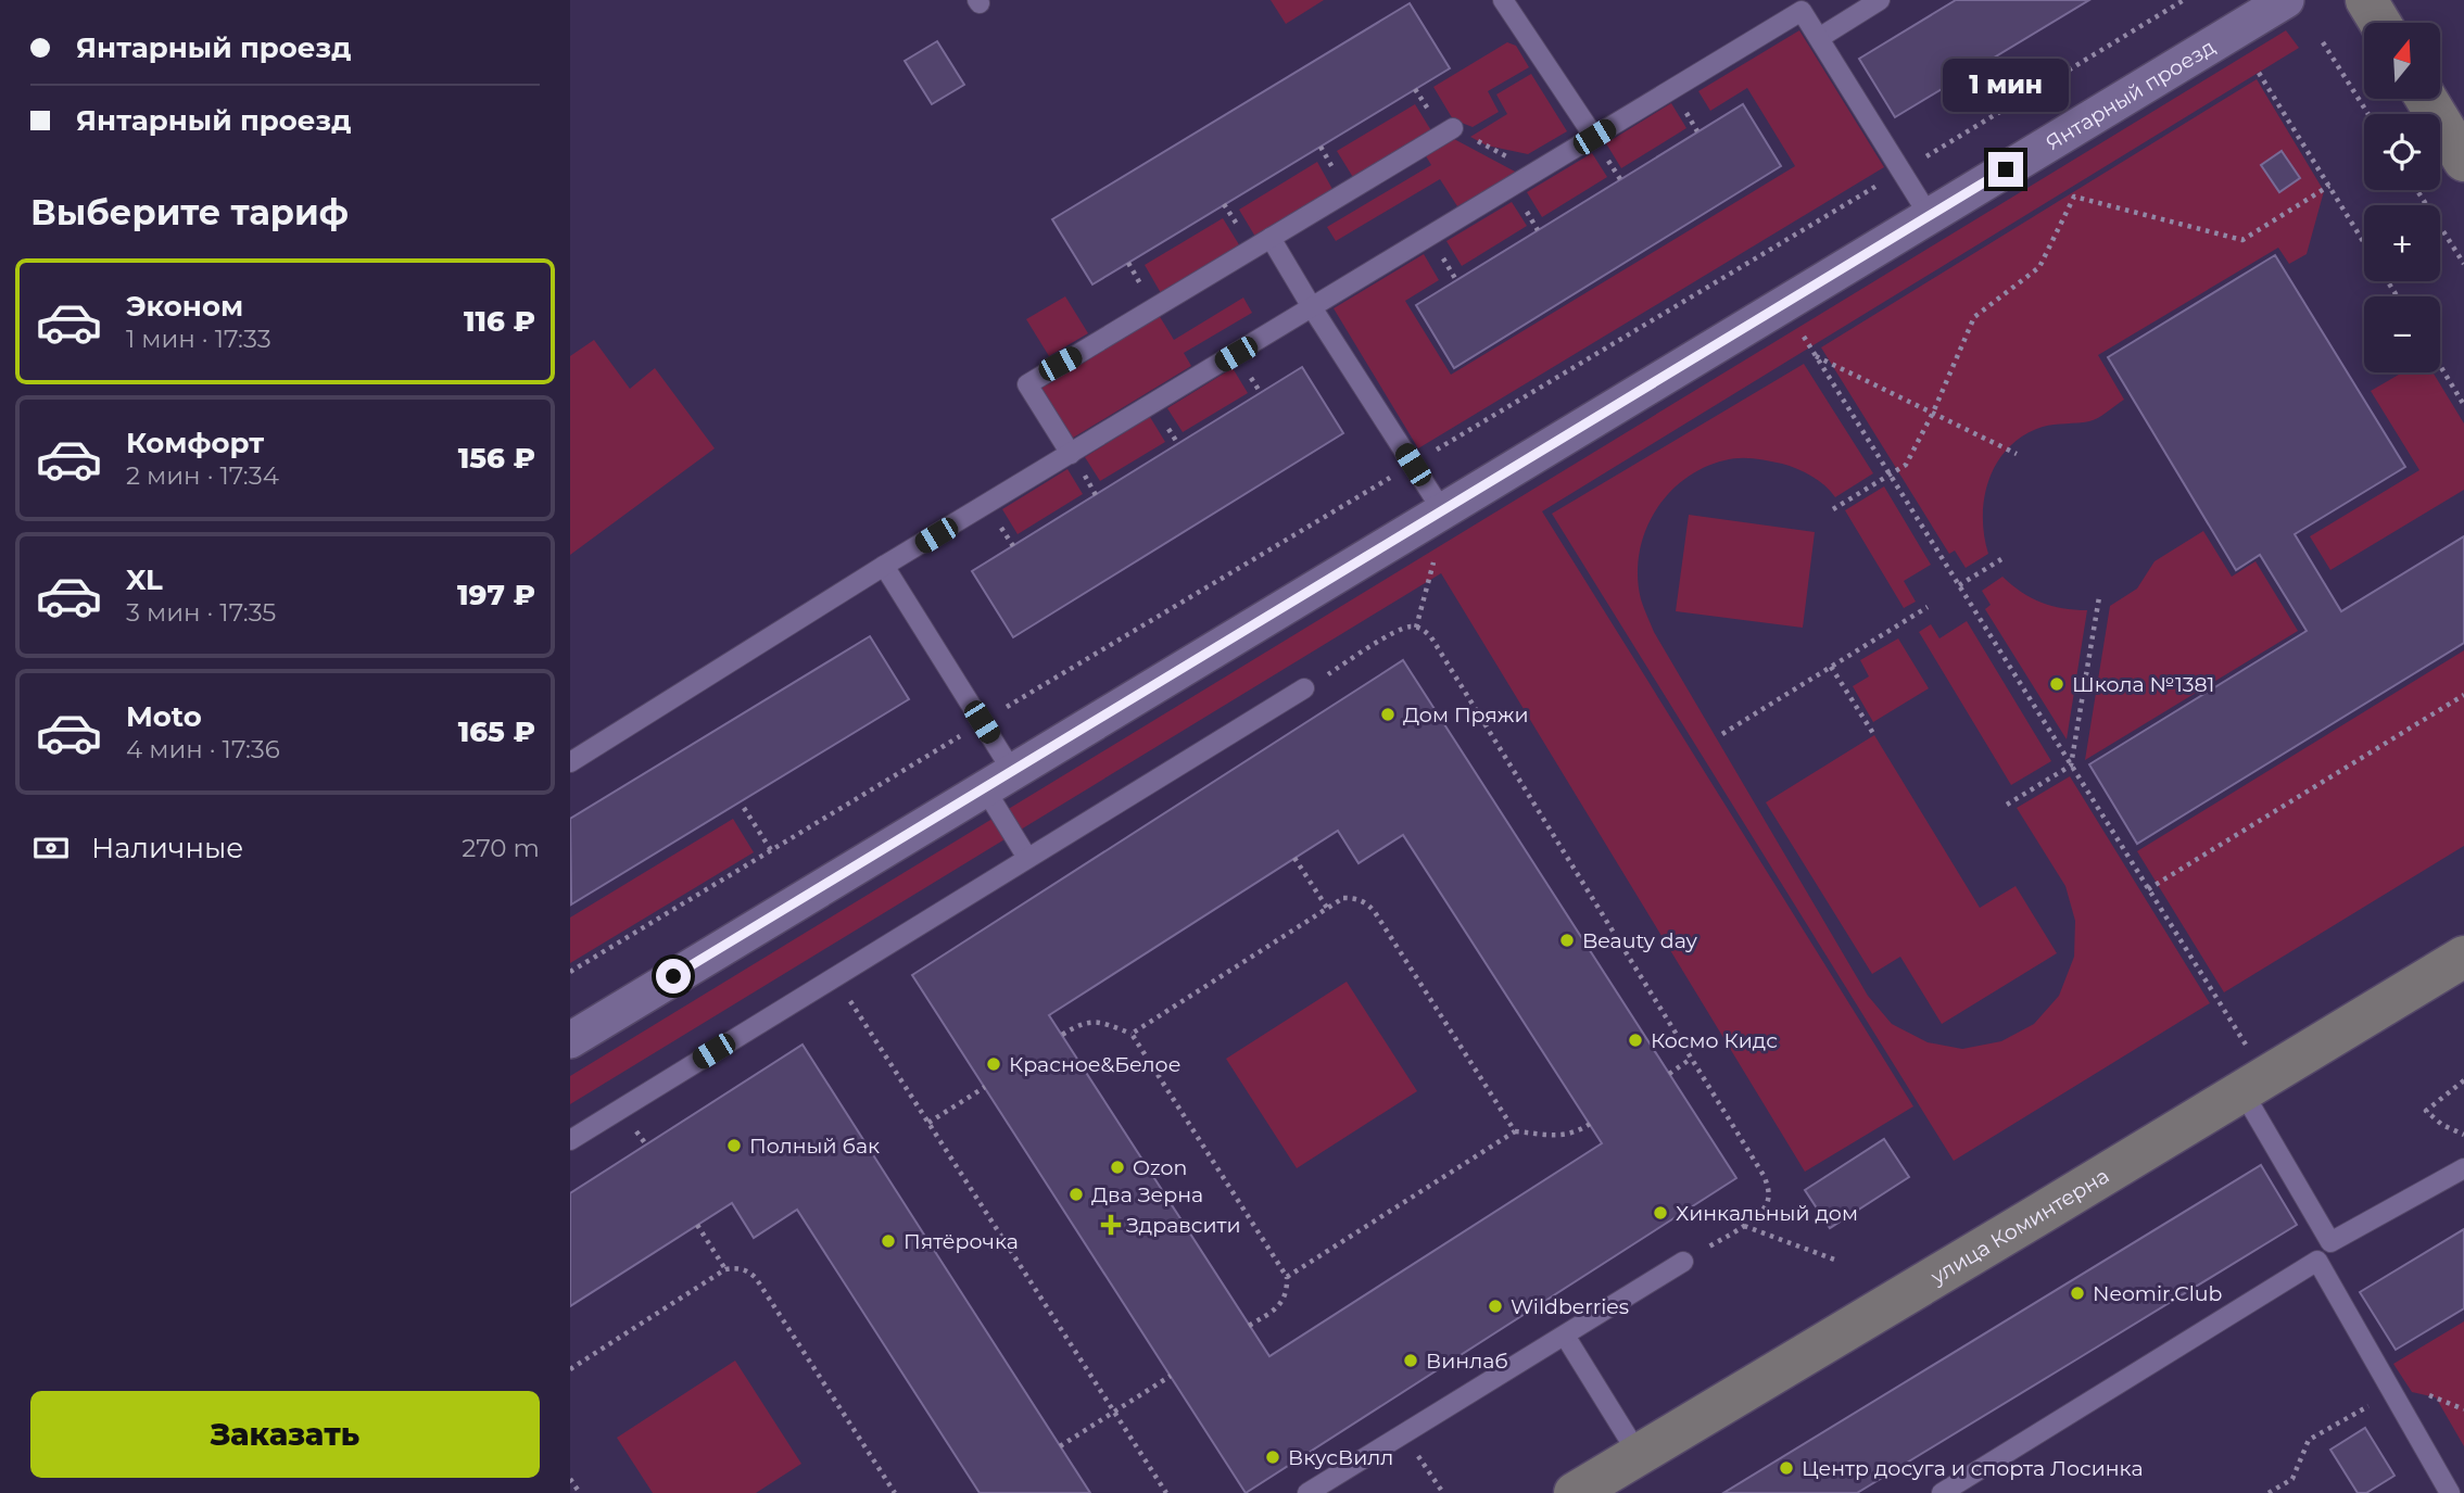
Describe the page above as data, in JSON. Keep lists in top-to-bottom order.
{
  "streets": {
    "street": ["Янтарный проезд", "улица Коминтерна"]
  },
  "places": {
    "other": [
      "Школа №1381",
      "Дом Пряжи",
      "Beauty day",
      "Космо Кидс",
      "Красное&Белое",
      "Полный бак",
      "Ozon",
      "Два Зерна",
      "Хинкальный дом",
      "Пятёрочка",
      "Neomir.Club",
      "Wildberries",
      "Винлаб",
      "ВкусВилл",
      "Центр досуга и спорта Лосинка"
    ],
    "health": ["Здравсити"]
  },
  "north": "top",
  "page": {
    "banner": ["Янтарный проезд", "Янтарный проезд"],
    "map_buttons": ["+", "−"],
    "bubble": "1 мин",
    "heading": "Выберите тариф",
    "list": [
      {
        "name": "Эконом",
        "note": "1 мин · 17:33",
        "value": "116 ₽"
      },
      {
        "name": "Комфорт",
        "note": "2 мин · 17:34",
        "value": "156 ₽"
      },
      {
        "name": "XL",
        "note": "3 мин · 17:35",
        "value": "197 ₽"
      },
      {
        "name": "Moto",
        "note": "4 мин · 17:36",
        "value": "165 ₽"
      }
    ],
    "pay": ["Наличные", "270 m"],
    "buttons": "Заказать"
  }
}
